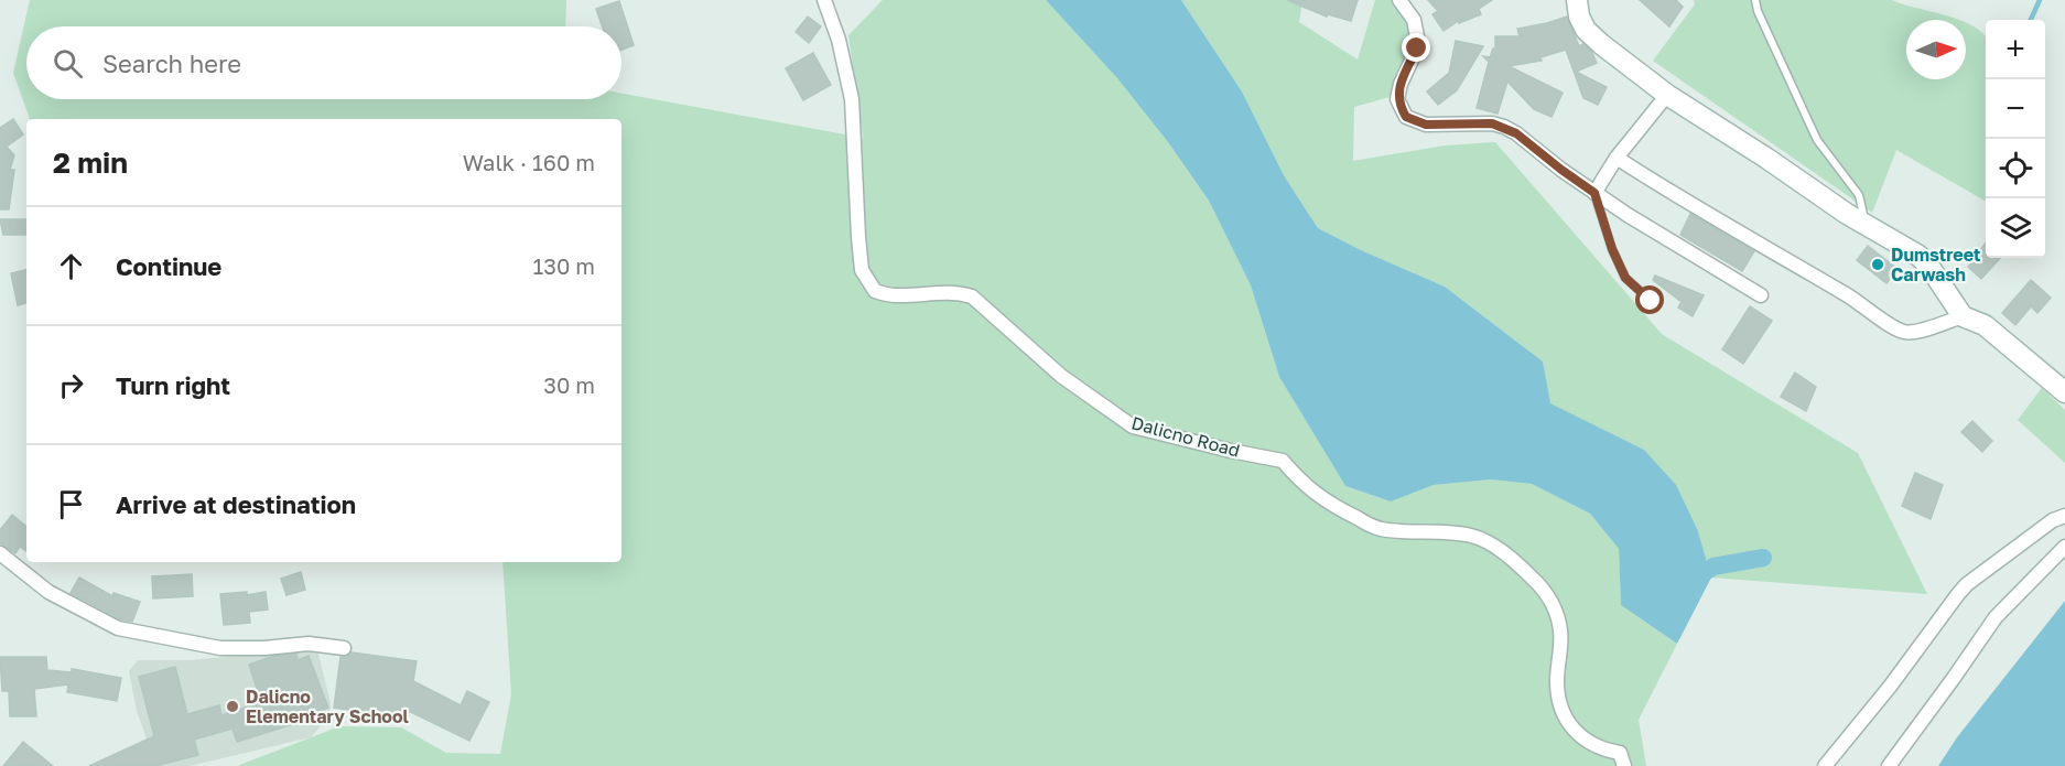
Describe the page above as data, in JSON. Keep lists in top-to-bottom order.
{
  "streets": {
    "street": ["Dalicno Road"]
  },
  "places": ["Dumstreet Carwash", "Dalicno Elementary School"],
  "north": "right",
  "page": {
    "map_buttons": ["+", "−"],
    "search": "Search here",
    "heading": ["2 min", "Walk · 160 m"],
    "list": [
      ["Continue", "130 m"],
      ["Turn right", "30 m"],
      "Arrive at destination"
    ]
  }
}
